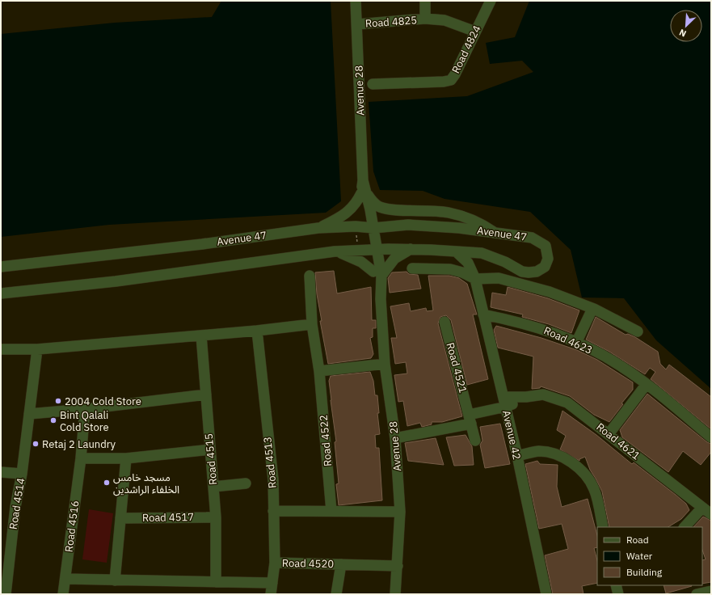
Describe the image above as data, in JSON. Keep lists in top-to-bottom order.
{
  "streets": {
    "street": [
      "Road 4825",
      "Road 4824",
      "Avenue 28",
      "Avenue 47",
      "Road 4623",
      "Road 4521",
      "Avenue 42",
      "Road 4522",
      "Road 4621",
      "Road 4515",
      "Road 4513",
      "Road 4514",
      "Road 4517",
      "Road 4516",
      "Road 4520"
    ]
  },
  "crossings": [
    ["Road 4825", "Road 4824"],
    ["Road 4825", "Avenue 28"],
    ["Avenue 28", "Avenue 47"],
    ["Avenue 28", "Road 4520"],
    ["Avenue 47", "Avenue 42"],
    ["Road 4623", "Avenue 42"],
    ["Avenue 42", "Road 4621"],
    ["Road 4515", "Road 4517"],
    ["Road 4513", "Road 4520"]
  ],
  "places": [
    "2004 Cold Store",
    "Bint Qalali Cold Store",
    "Retaj 2 Laundry",
    "مسجد خامس الخلفاء الراشدين"
  ],
  "legend": ["Road", "Water", "Building"],
  "north": "bottom left"
}
